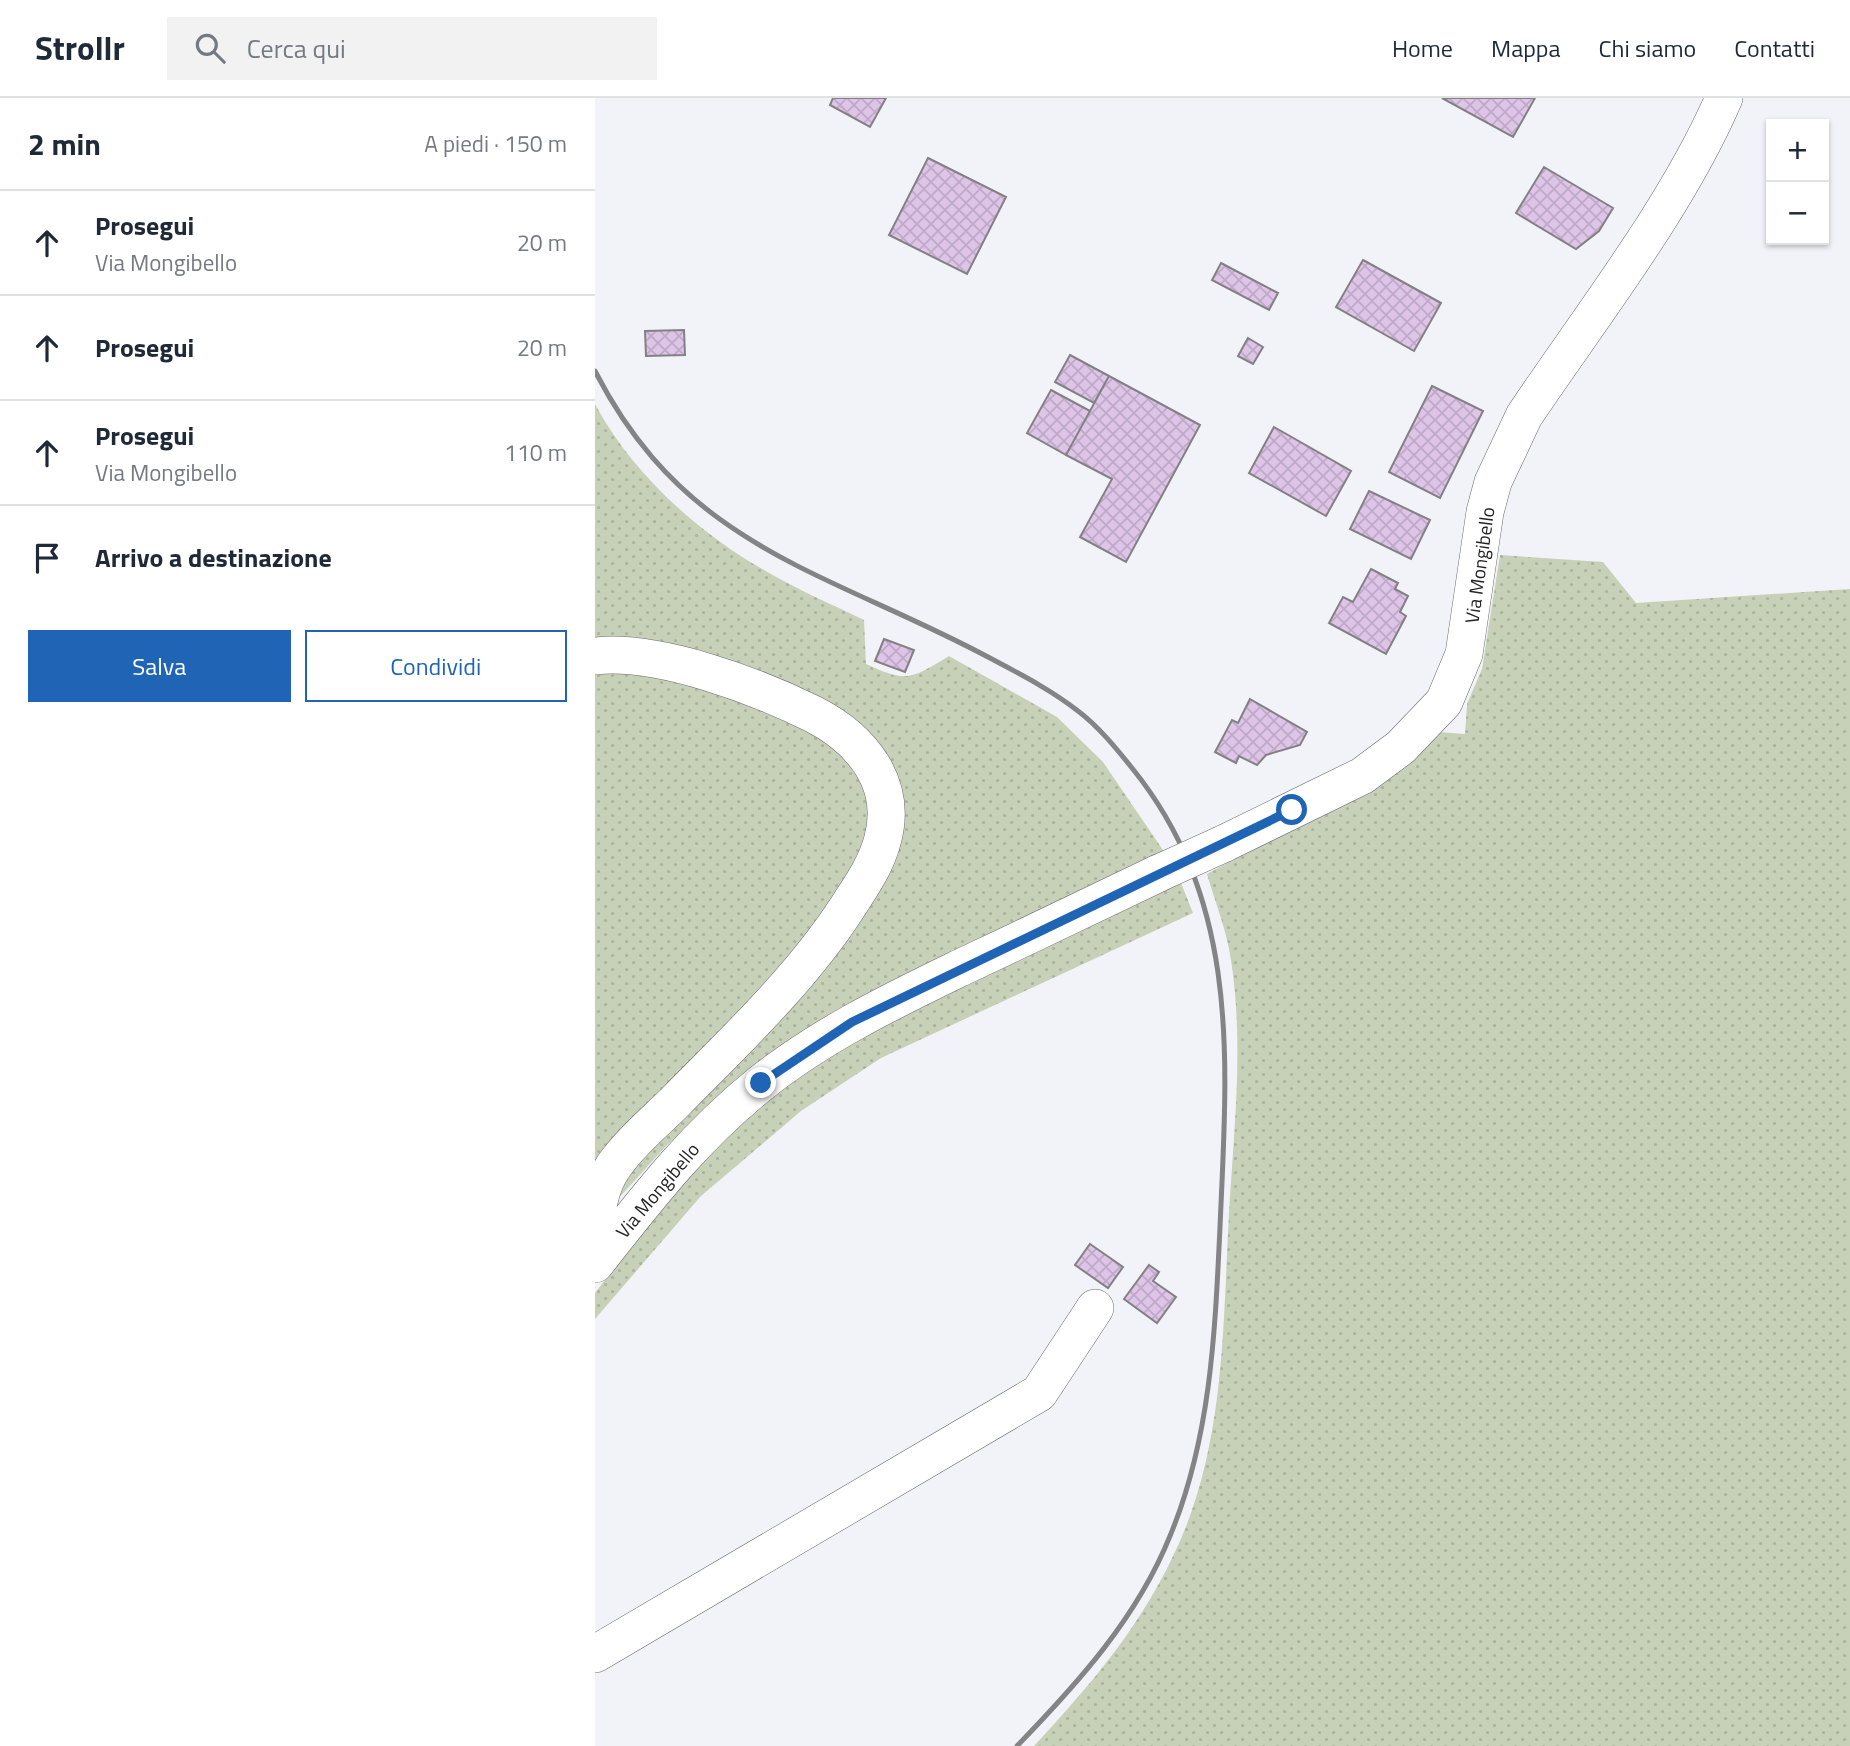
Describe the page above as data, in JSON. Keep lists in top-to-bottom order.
{
  "streets": {
    "street": ["Via Mongibello"]
  },
  "page": {
    "header": "Strollr",
    "search": "Cerca qui",
    "nav": [
      "Home",
      "Mappa",
      "Chi siamo",
      "Contatti"
    ],
    "heading": ["2 min", "A piedi · 150 m"],
    "map_buttons": ["+", "−"],
    "list": [
      ["Prosegui", "Via Mongibello", "20 m"],
      ["Prosegui", "20 m"],
      ["Prosegui", "Via Mongibello", "110 m"],
      "Arrivo a destinazione"
    ],
    "buttons": ["Salva", "Condividi"]
  }
}
